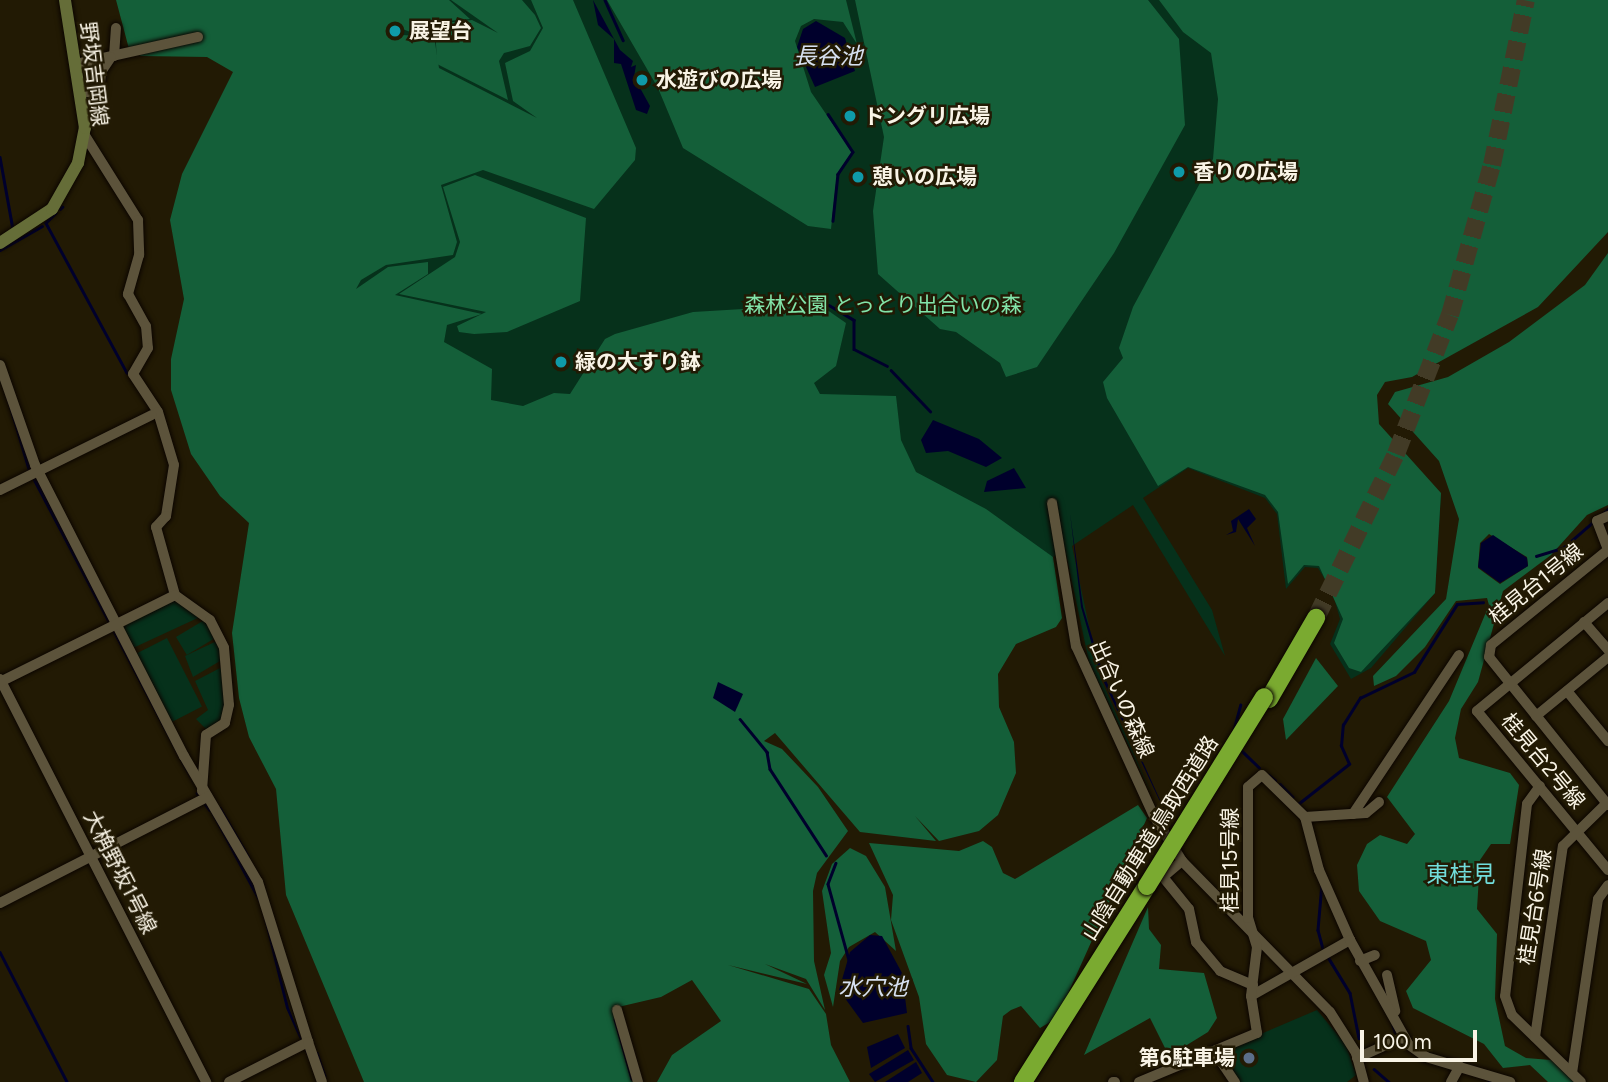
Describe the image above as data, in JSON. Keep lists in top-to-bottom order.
{
  "streets": {
    "highway": ["山陰自動車道;鳥取西道路"],
    "street": [
      "野坂吉岡線",
      "桂見台1号線",
      "出合いの森線",
      "桂見台2号線",
      "桂見15号線",
      "大桷野坂1号線",
      "桂見台6号線"
    ]
  },
  "crossings": [
    ["桂見台1号線", "桂見台2号線"],
    ["桂見台1号線", "桂見台6号線"],
    ["出合いの森線", "桂見15号線"],
    ["桂見台2号線", "桂見台6号線"]
  ],
  "districts": ["東桂見"],
  "water": ["長谷池", "水穴池"],
  "parks": ["森林公園 とっとり出合いの森"],
  "places": [
    "展望台",
    "水遊びの広場",
    "ドングリ広場",
    "香りの広場",
    "憩いの広場",
    "緑の大すり鉢",
    "第6駐車場"
  ],
  "scale_bar": "100 m"
}
